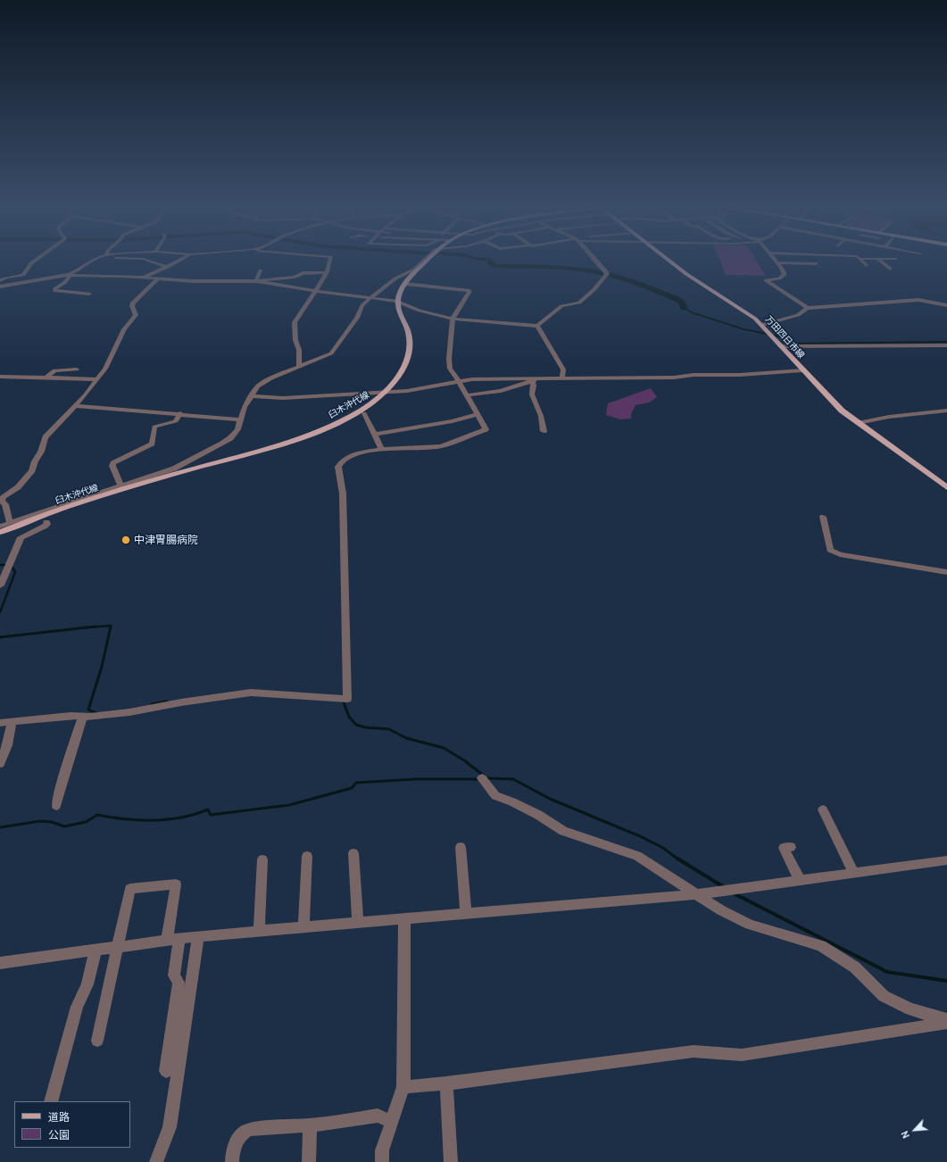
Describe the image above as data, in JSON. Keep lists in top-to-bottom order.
{
  "streets": {
    "main road": ["万田四日市線", "臼木沖代線"]
  },
  "places": ["中津胃腸病院"],
  "legend": ["道路", "公園"],
  "north": "bottom left"
}
